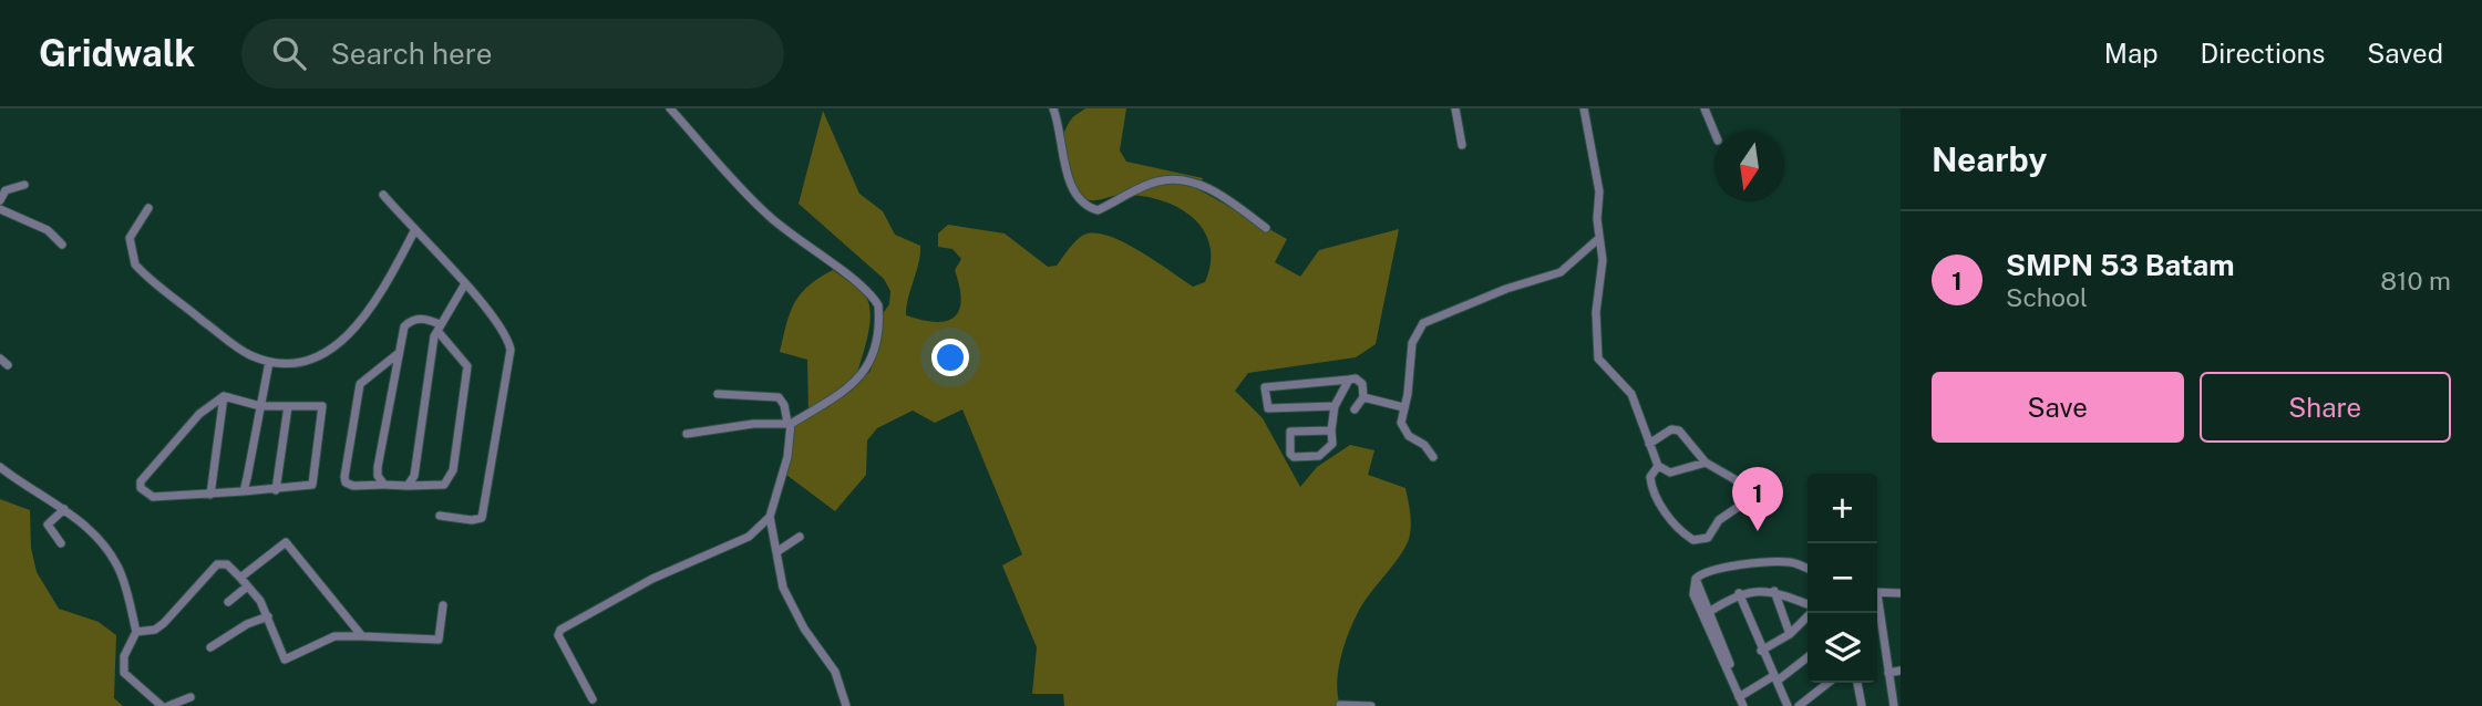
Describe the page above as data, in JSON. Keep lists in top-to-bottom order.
{
  "north": "bottom",
  "page": {
    "header": "Gridwalk",
    "search": "Search here",
    "nav": ["Map", "Directions", "Saved"],
    "heading": "Nearby",
    "list": [
      {
        "mark": "1",
        "name": "SMPN 53 Batam",
        "note": "School",
        "value": "810 m"
      }
    ],
    "buttons": ["Save", "Share"],
    "pins": "1",
    "map_buttons": ["+", "−"]
  }
}
